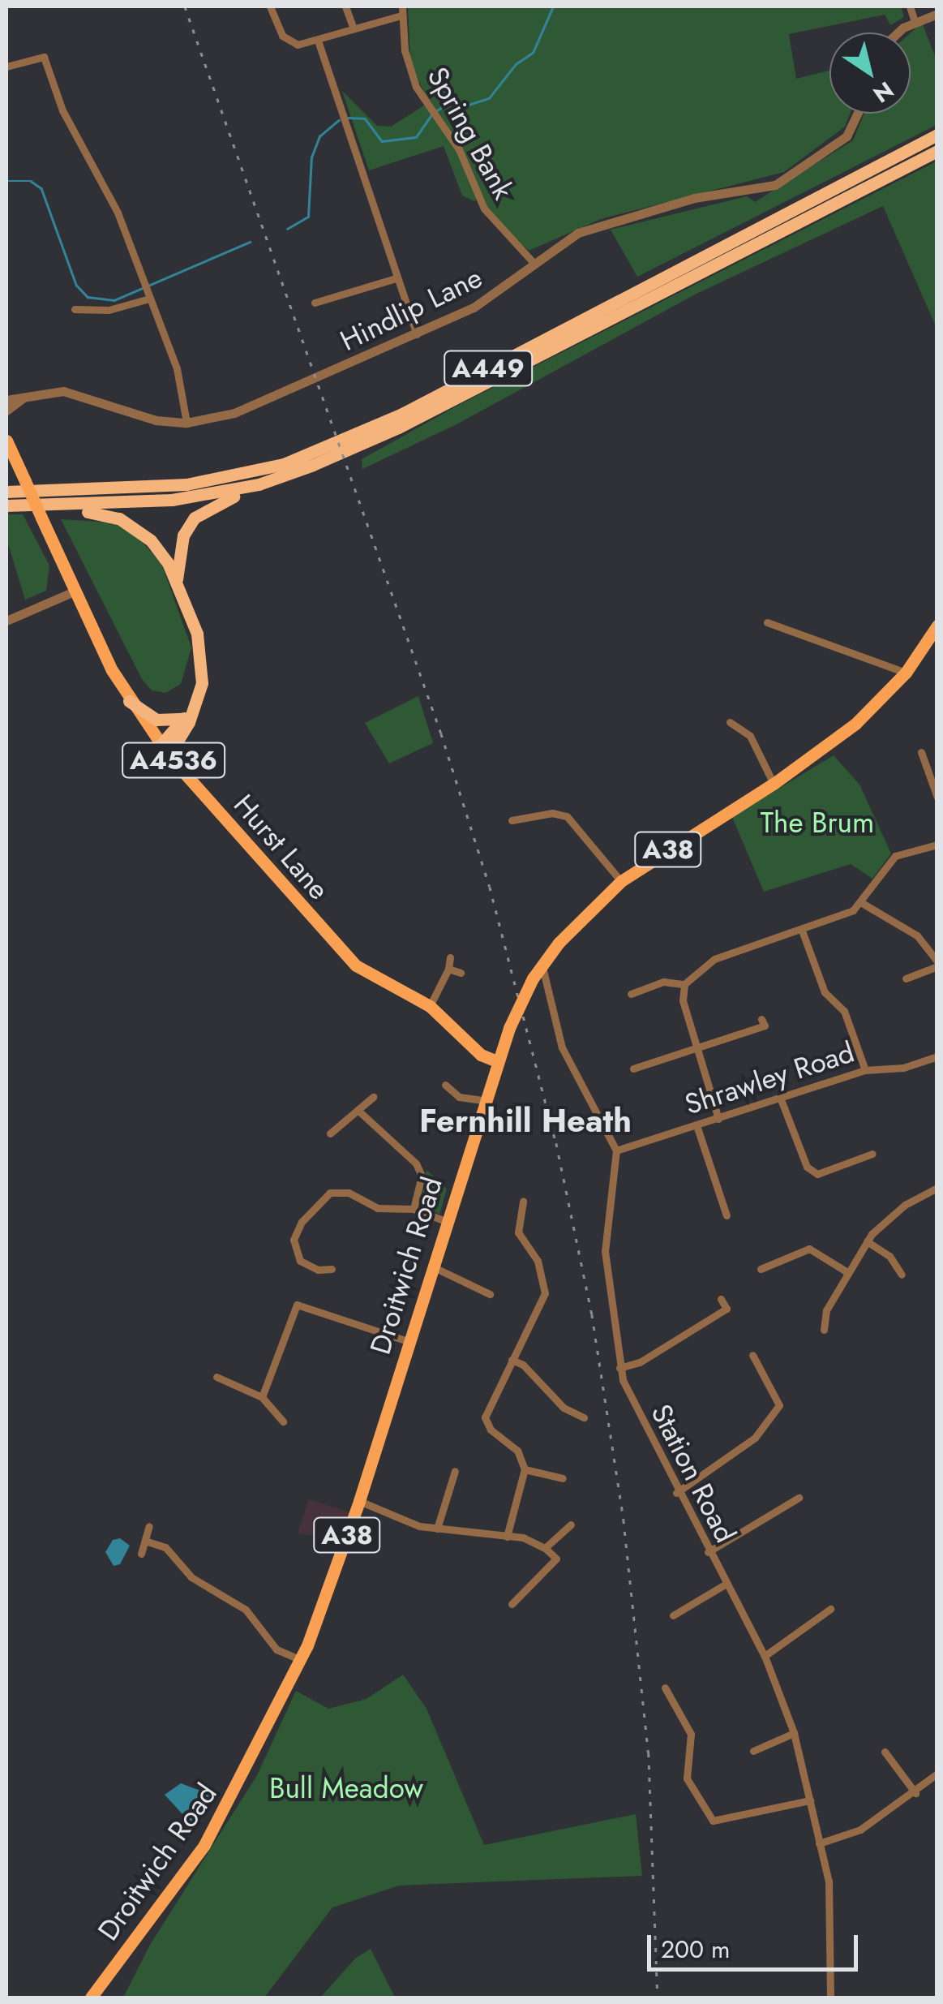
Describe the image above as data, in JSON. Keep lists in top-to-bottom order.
{
  "streets": {
    "highway": ["A449"],
    "main road": [
      "A4536",
      "Hurst Lane",
      "A38",
      "Droitwich Road"
    ],
    "street": [
      "Spring Bank",
      "Hindlip Lane",
      "Shrawley Road",
      "Station Road"
    ]
  },
  "crossings": [
    ["Spring Bank", "Hindlip Lane"],
    ["Hurst Lane", "Droitwich Road"],
    ["Shrawley Road", "Station Road"]
  ],
  "districts": ["Fernhill Heath"],
  "parks": ["The Brum", "Bull Meadow"],
  "scale_bar": "200 m",
  "north": "bottom right"
}
